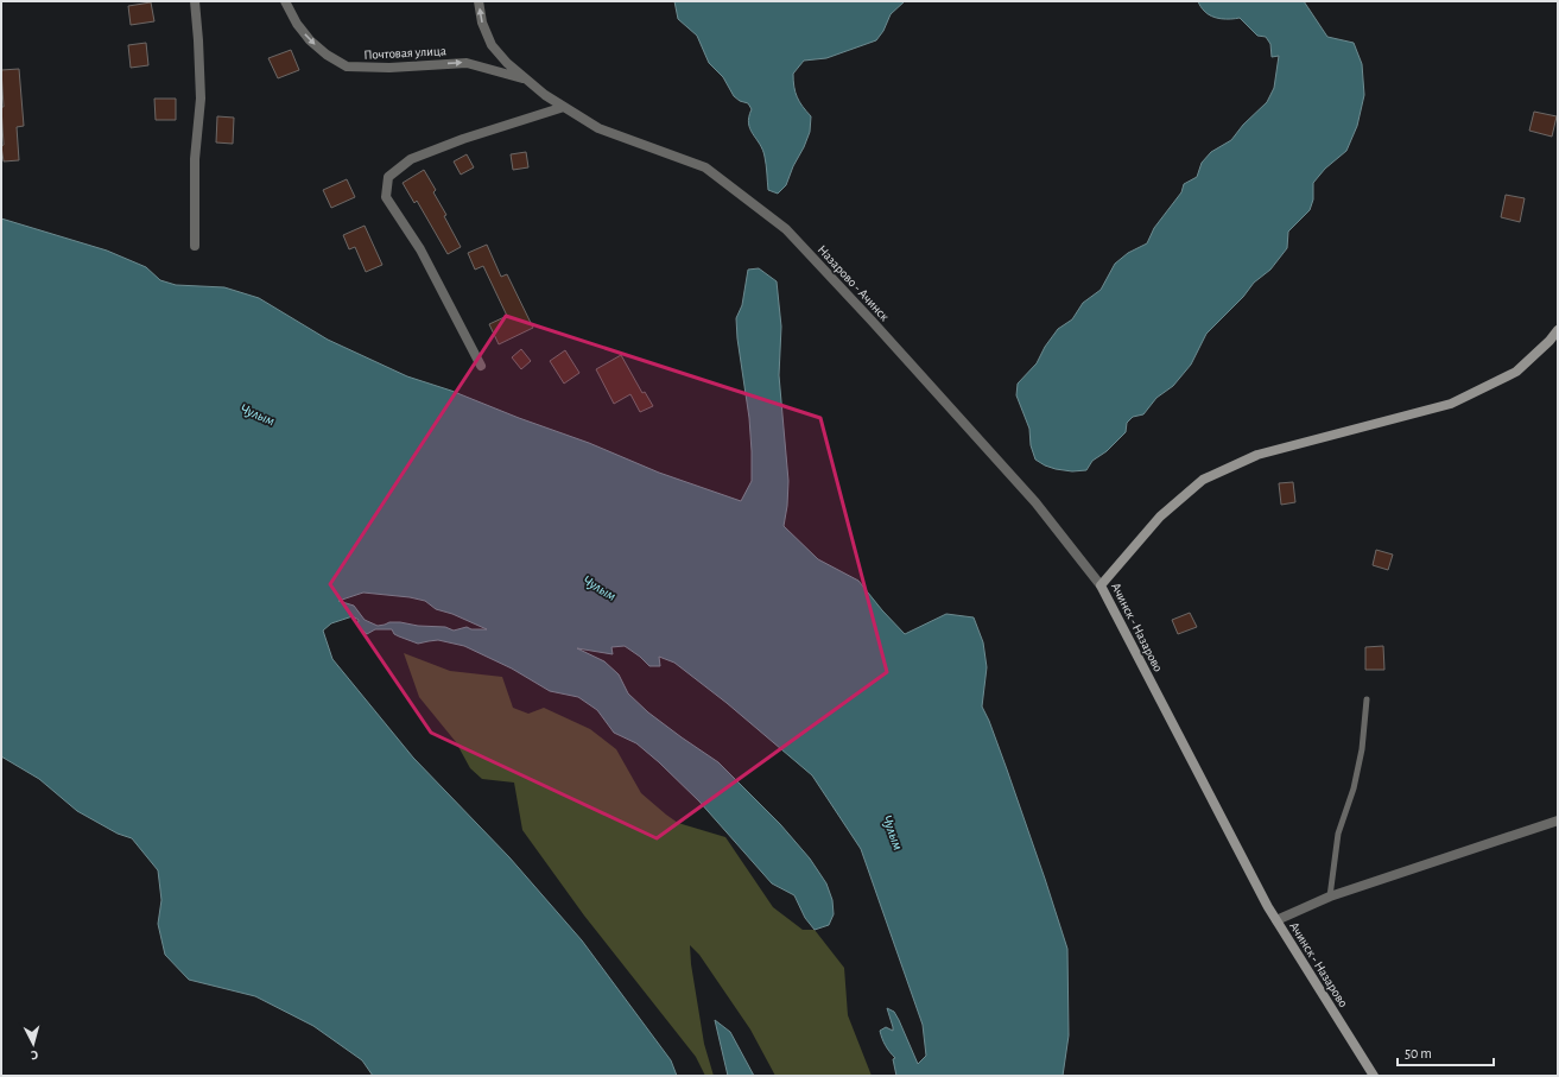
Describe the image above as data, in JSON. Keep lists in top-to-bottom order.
{
  "streets": {
    "street": ["Почтовая улица", "Назарово - Ачинск", "Ачинск - Назарово"]
  },
  "crossings": [
    ["Почтовая улица", "Назарово - Ачинск"],
    ["Назарово - Ачинск", "Ачинск - Назарово"]
  ],
  "one_way": ["Почтовая улица"],
  "water": ["Чулым"],
  "scale_bar": "50 m",
  "north": "bottom"
}
